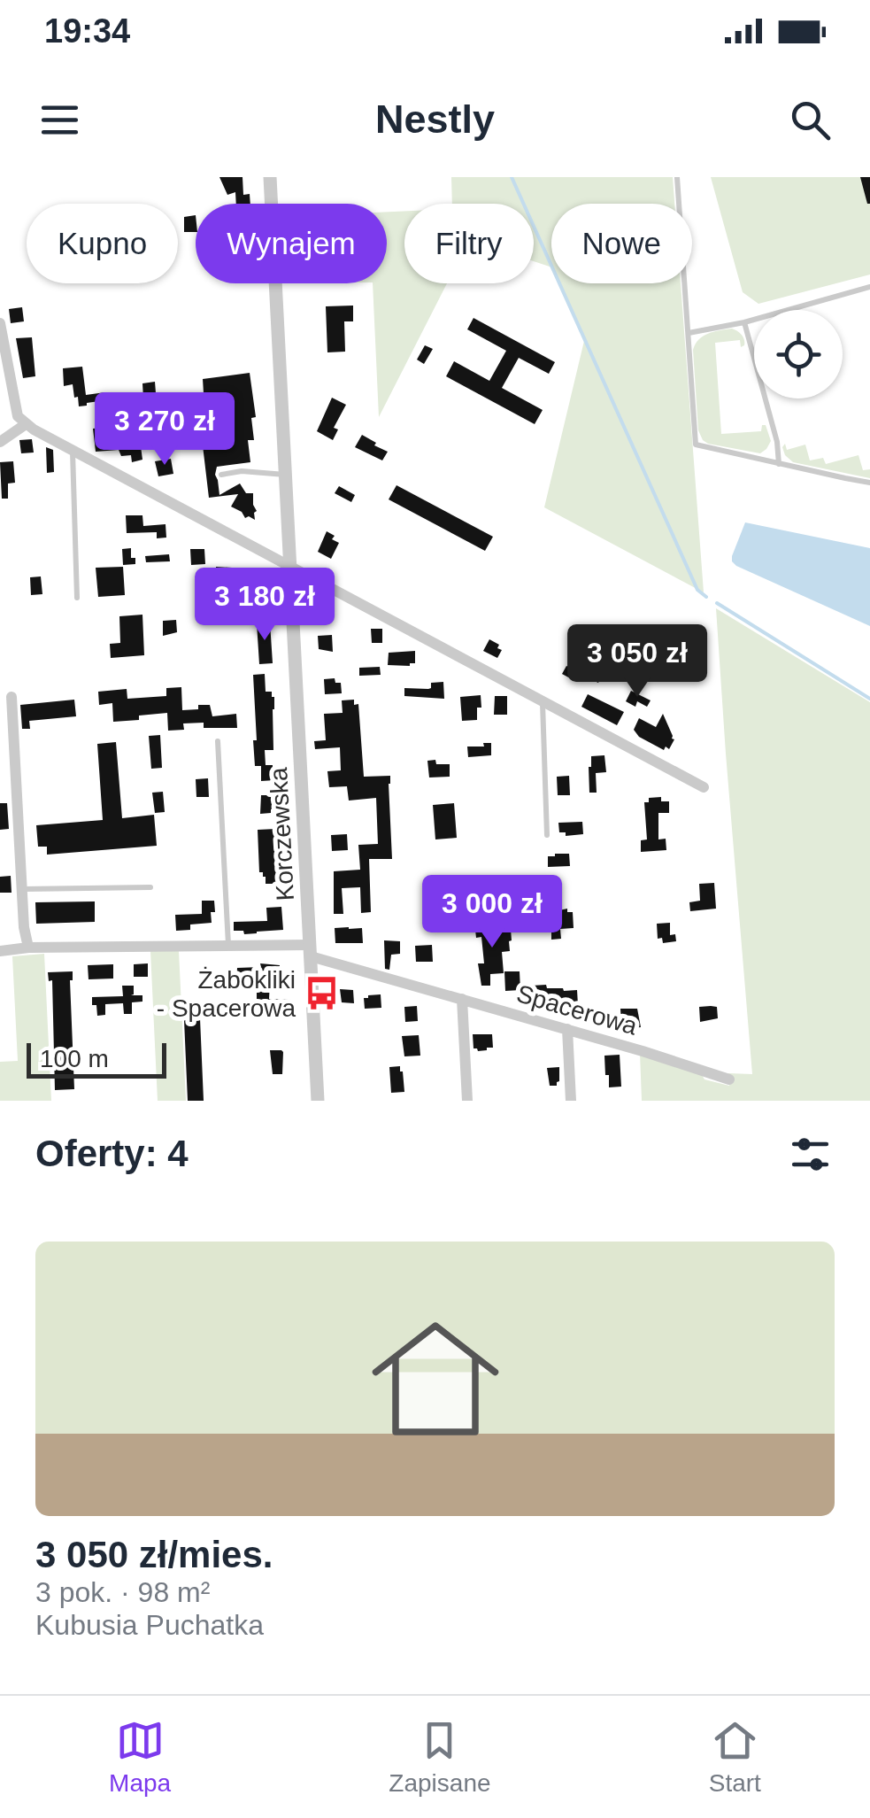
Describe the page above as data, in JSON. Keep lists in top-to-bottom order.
{
  "streets": {
    "street": ["Korczewska", "Spacerowa"]
  },
  "crossings": [
    ["Korczewska", "Spacerowa"]
  ],
  "places": {
    "bus stop": ["Żabokliki - Spacerowa"]
  },
  "scale_bar": "100 m",
  "page": {
    "status": "19:34",
    "header": "Nestly",
    "chip": [
      "Kupno",
      "Wynajem",
      "Filtry",
      "Nowe"
    ],
    "price": [
      "3 270 zł",
      "3 180 zł",
      "3 050 zł",
      "3 000 zł"
    ],
    "scale": "100 m",
    "heading": "Oferty: 4",
    "list": [
      {
        "name": "3 050 zł/mies.",
        "note": "3 pok. · 98 m² · Kubusia Puchatka"
      }
    ],
    "tabs": ["Mapa", "Zapisane", "Start"]
  }
}
